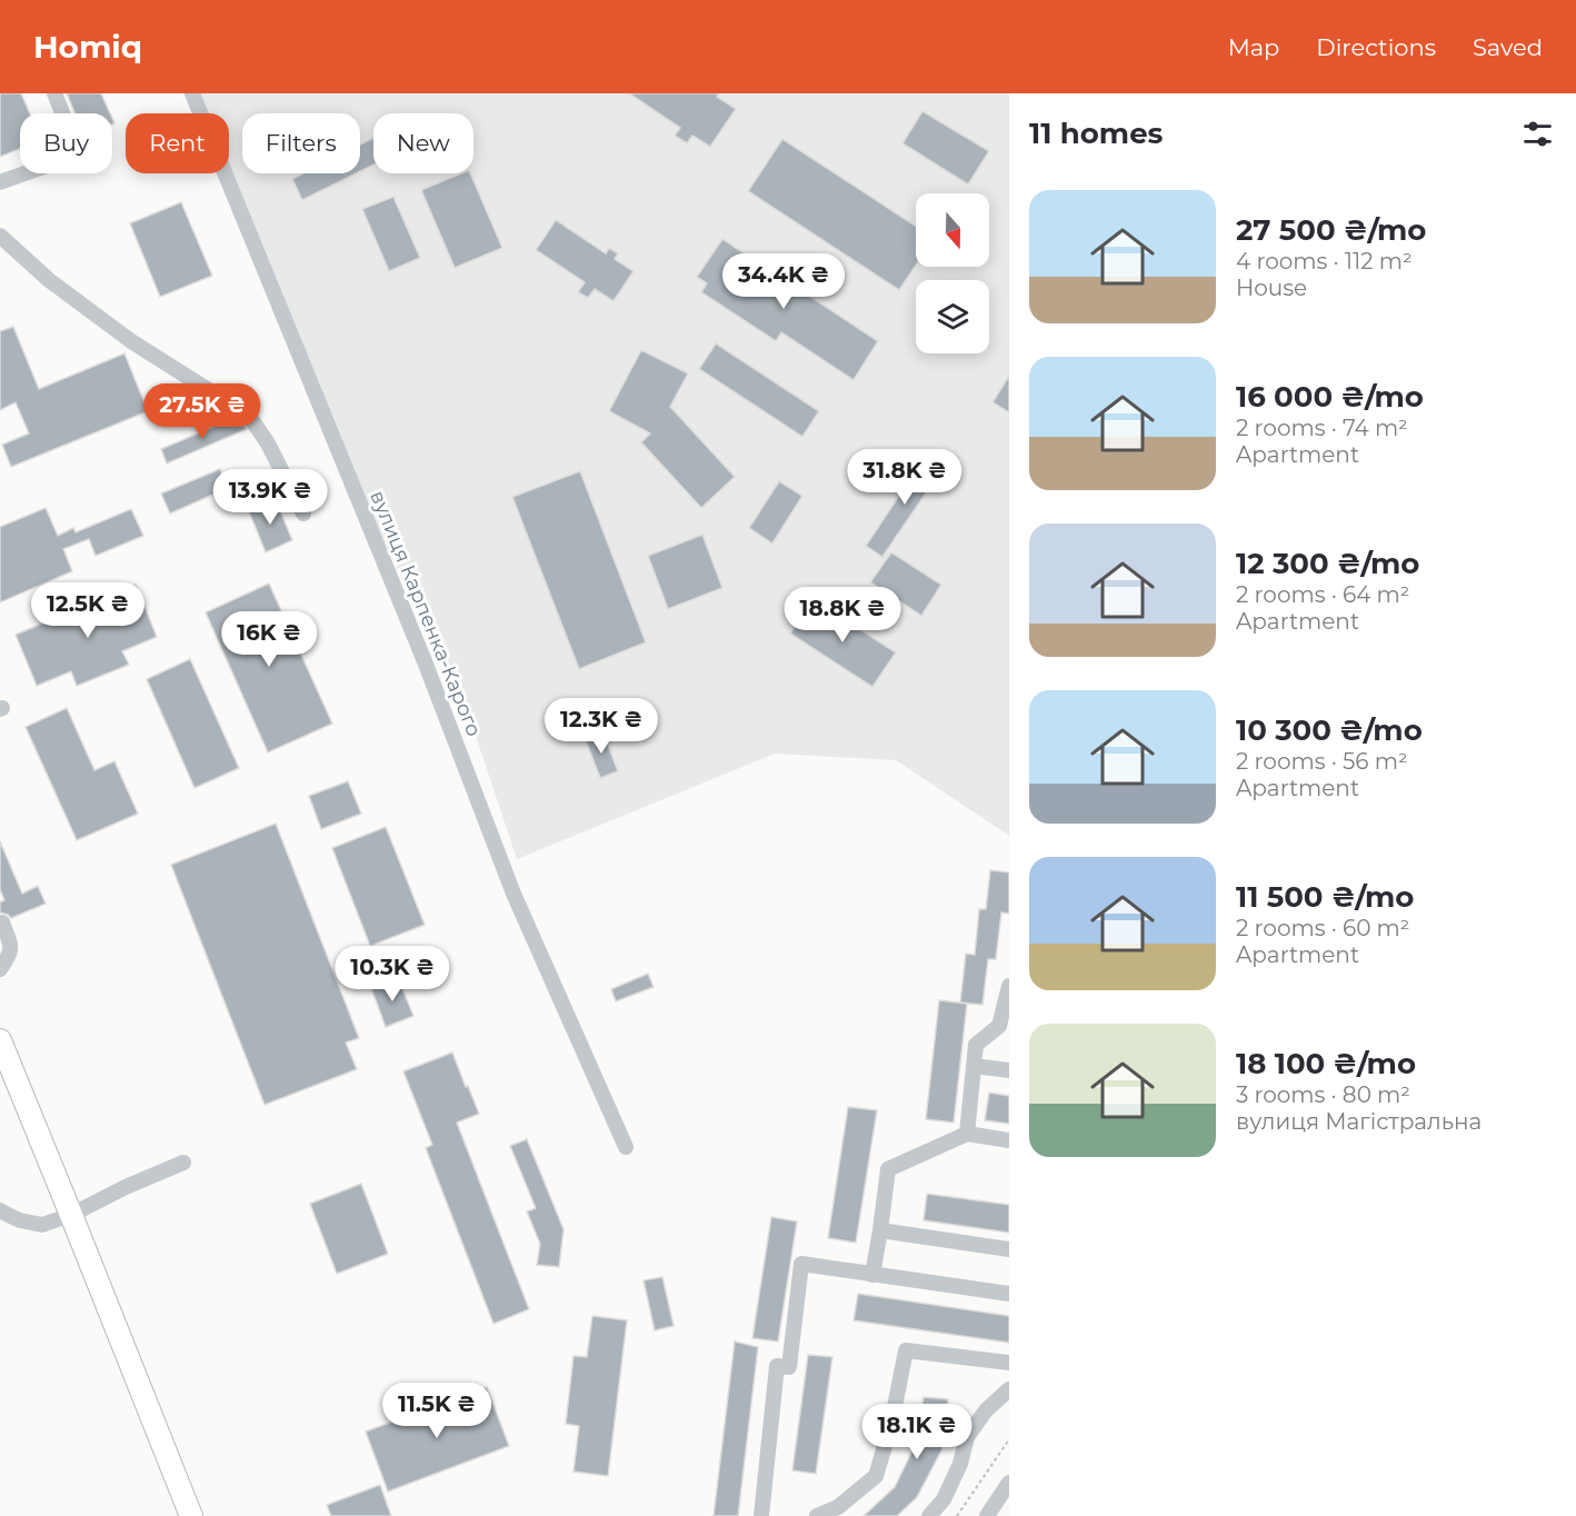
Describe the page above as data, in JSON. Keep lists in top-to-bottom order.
{
  "streets": {
    "street": ["вулиця Карпенка-Карого"]
  },
  "north": "bottom",
  "page": {
    "header": "Homiq",
    "nav": ["Map", "Directions", "Saved"],
    "heading": "11 homes",
    "chip": [
      "Buy",
      "Rent",
      "Filters",
      "New"
    ],
    "list": [
      {
        "name": "27 500 ₴/mo",
        "note": "4 rooms · 112 m² · House"
      },
      {
        "name": "16 000 ₴/mo",
        "note": "2 rooms · 74 m² · Apartment"
      },
      {
        "name": "12 300 ₴/mo",
        "note": "2 rooms · 64 m² · Apartment"
      },
      {
        "name": "10 300 ₴/mo",
        "note": "2 rooms · 56 m² · Apartment"
      },
      {
        "name": "11 500 ₴/mo",
        "note": "2 rooms · 60 m² · Apartment"
      },
      {
        "name": "18 100 ₴/mo",
        "note": "3 rooms · 80 m² · вулиця Магістральна"
      }
    ],
    "price": [
      "34.4K ₴",
      "27.5K ₴",
      "31.8K ₴",
      "13.9K ₴",
      "12.5K ₴",
      "18.8K ₴",
      "16K ₴",
      "12.3K ₴",
      "10.3K ₴",
      "11.5K ₴",
      "18.1K ₴"
    ]
  }
}
